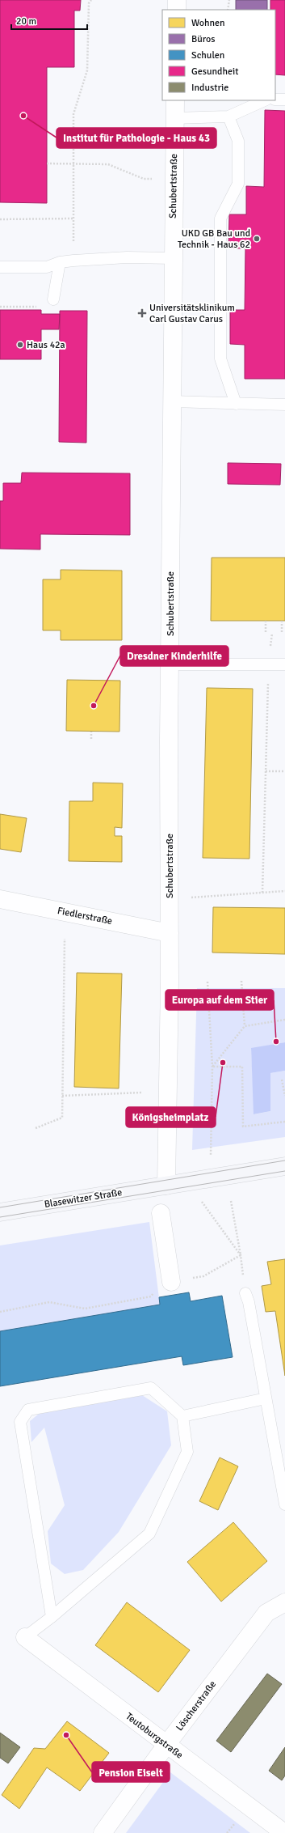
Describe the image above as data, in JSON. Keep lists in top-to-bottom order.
{
  "streets": {
    "street": [
      "Schubertstraße",
      "Fiedlerstraße",
      "Blasewitzer Straße",
      "Löscherstraße",
      "Teutoburgstraße"
    ]
  },
  "crossings": [
    ["Schubertstraße", "Fiedlerstraße"],
    ["Schubertstraße", "Blasewitzer Straße"],
    ["Löscherstraße", "Teutoburgstraße"]
  ],
  "places": {
    "other": [
      "Institut für Pathologie - Haus 43",
      "UKD GB Bau und Technik - Haus 62",
      "Haus 42a",
      "Dresdner Kinderhilfe",
      "Europa auf dem Stier",
      "Königsheimplatz",
      "Pension Eiselt"
    ],
    "health": ["Universitätsklinikum Carl Gustav Carus"]
  },
  "legend": [
    "Wohnen",
    "Büros",
    "Schulen",
    "Gesundheit",
    "Industrie"
  ],
  "scale_bar": "20 m"
}
